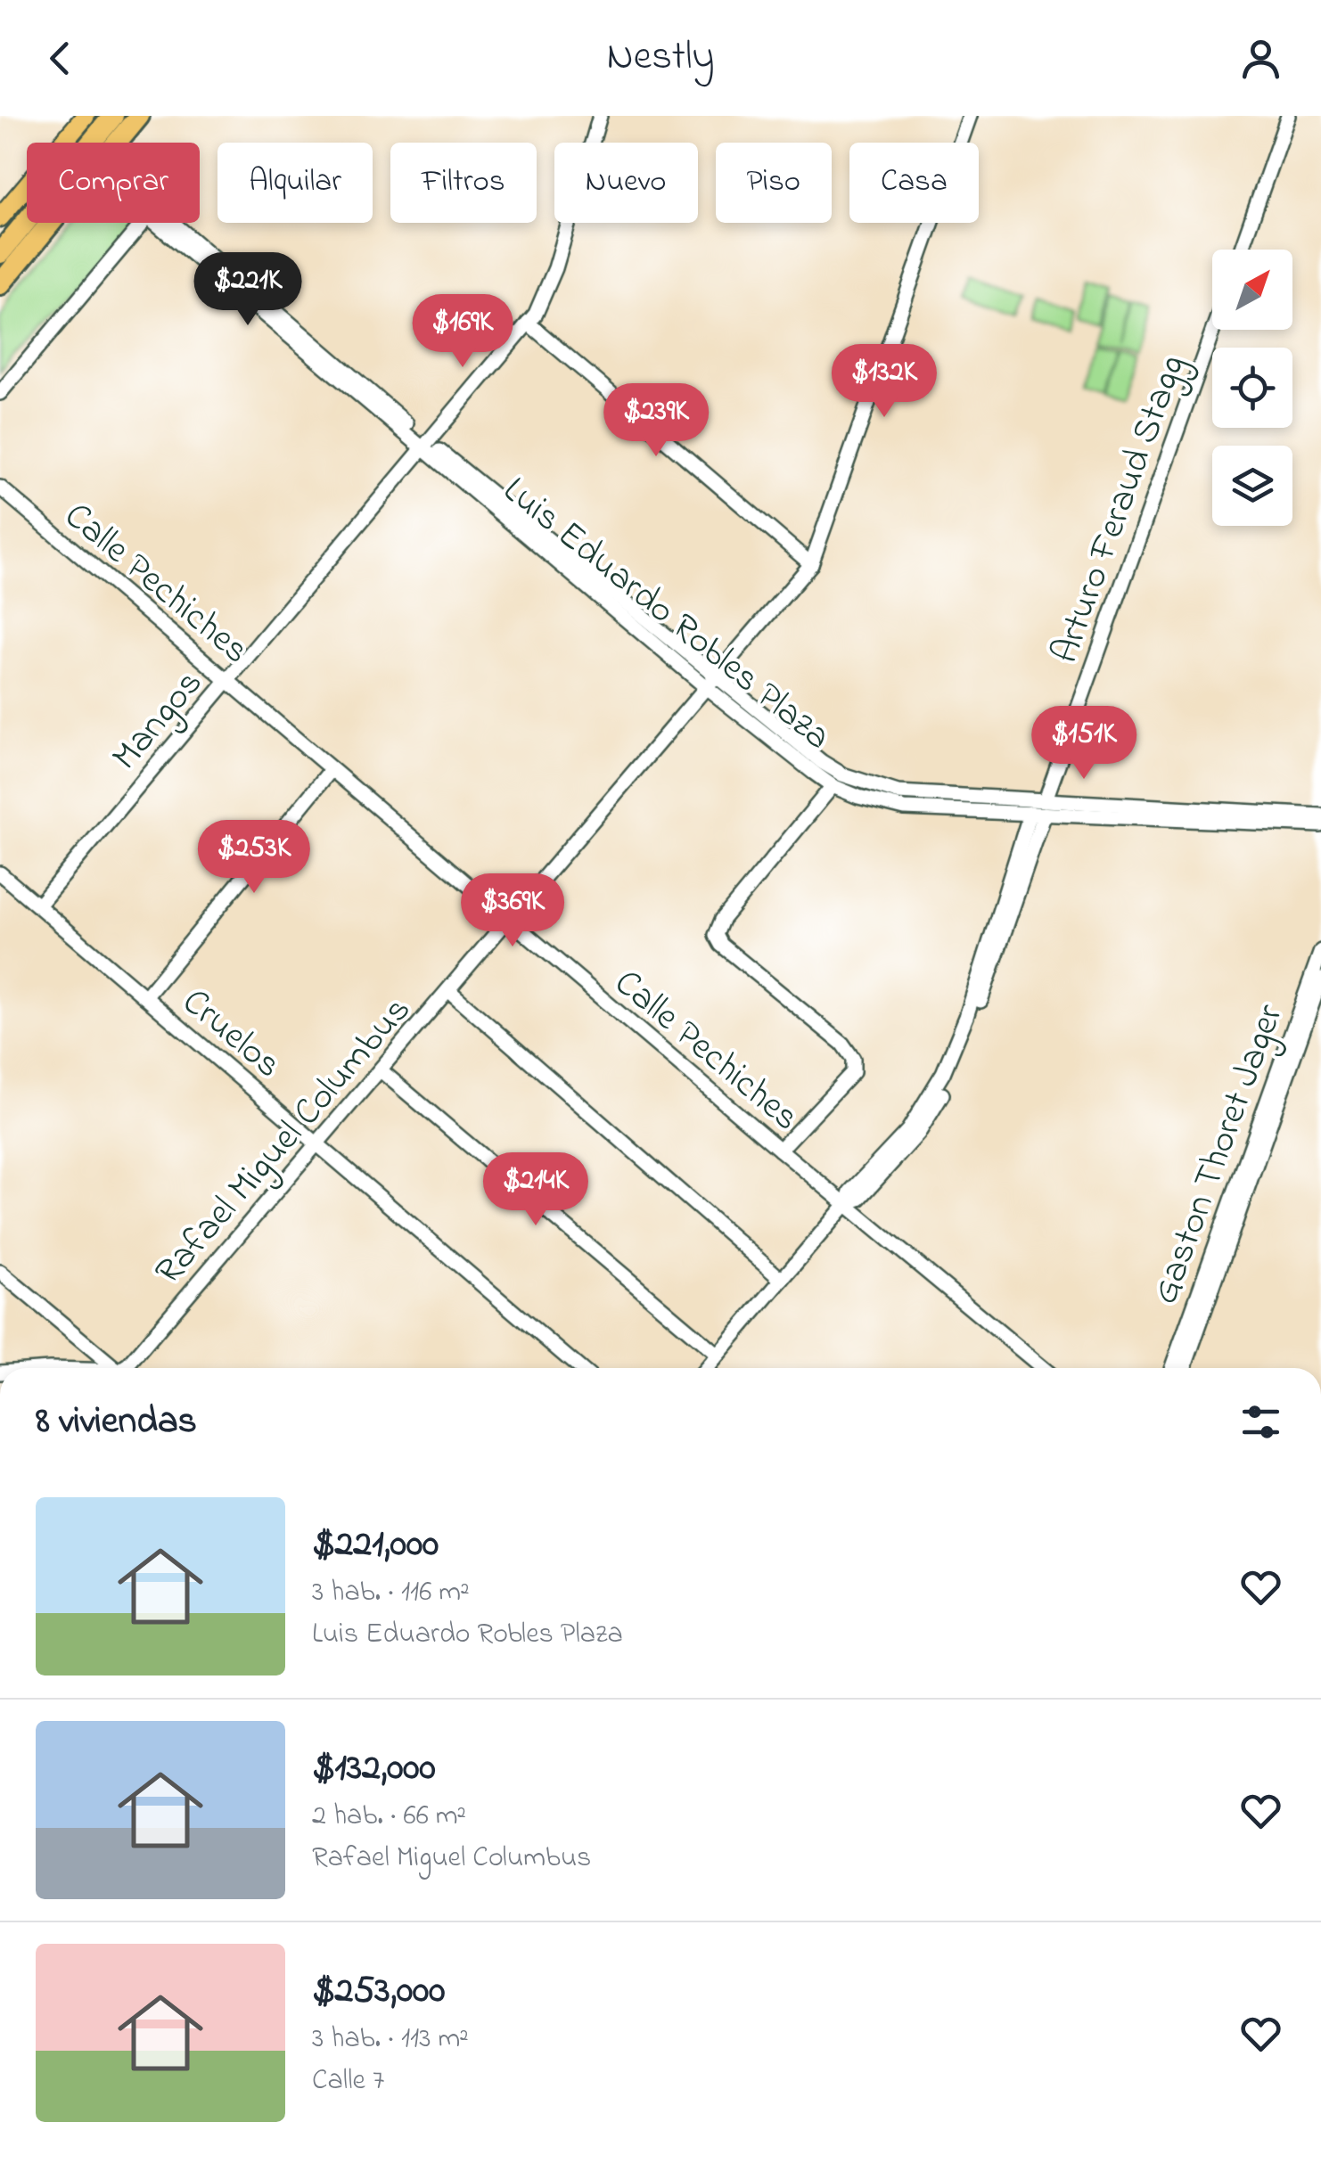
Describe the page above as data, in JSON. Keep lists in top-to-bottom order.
{
  "streets": {
    "street": [
      "Arturo Feraud Stagg",
      "Calle Pechiches",
      "Luis Eduardo Robles Plaza",
      "Mangos",
      "Cruelos",
      "Rafael Miguel Columbus",
      "Gaston Thoret Jager"
    ]
  },
  "crossings": [
    ["Arturo Feraud Stagg", "Calle Pechiches"],
    ["Arturo Feraud Stagg", "Luis Eduardo Robles Plaza"],
    ["Calle Pechiches", "Mangos"],
    ["Calle Pechiches", "Rafael Miguel Columbus"],
    ["Luis Eduardo Robles Plaza", "Mangos"],
    ["Luis Eduardo Robles Plaza", "Rafael Miguel Columbus"],
    ["Mangos", "Cruelos"],
    ["Cruelos", "Rafael Miguel Columbus"]
  ],
  "north": "top right",
  "page": {
    "header": "Nestly",
    "chip": [
      "Comprar",
      "Alquilar",
      "Filtros",
      "Nuevo",
      "Piso",
      "Casa"
    ],
    "price": [
      "$221K",
      "$169K",
      "$132K",
      "$239K",
      "$151K",
      "$253K",
      "$369K",
      "$214K"
    ],
    "heading": "8 viviendas",
    "list": [
      {
        "name": "$221,000",
        "note": "3 hab. · 116 m² · Luis Eduardo Robles Plaza"
      },
      {
        "name": "$132,000",
        "note": "2 hab. · 66 m² · Rafael Miguel Columbus"
      },
      {
        "name": "$253,000",
        "note": "3 hab. · 113 m² · Calle 7"
      }
    ]
  }
}
